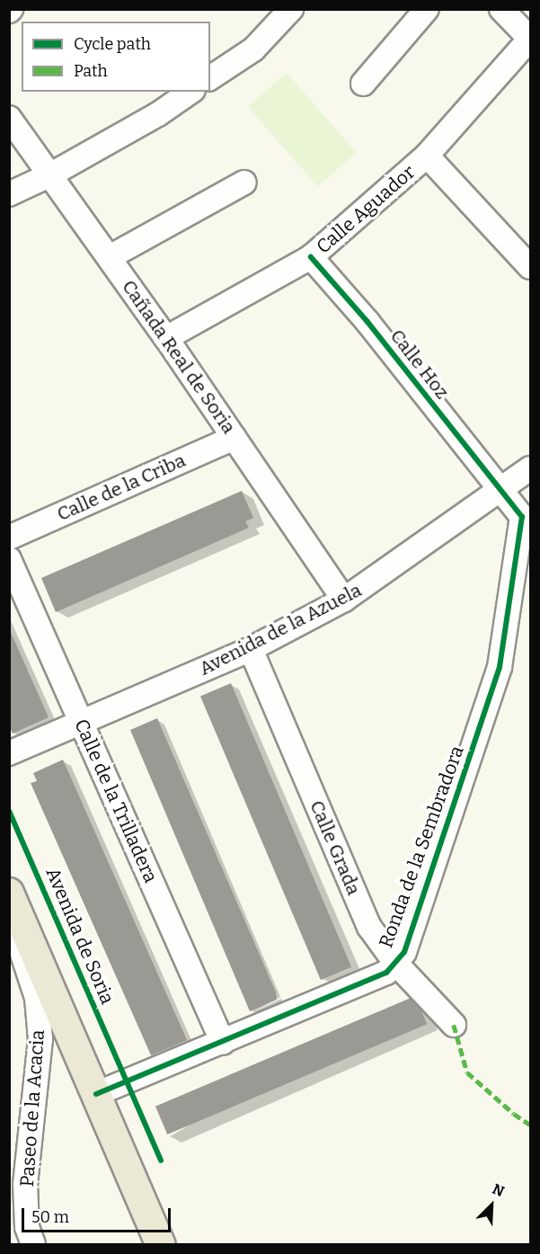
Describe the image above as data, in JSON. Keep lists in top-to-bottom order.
{
  "streets": {
    "street": [
      "Calle Aguador",
      "Cañada Real de Soria",
      "Calle Hoz",
      "Calle de la Criba",
      "Avenida de la Azuela",
      "Calle de la Trilladera",
      "Ronda de la Sembradora",
      "Calle Grada",
      "Paseo de la Acacia"
    ],
    "cycle path": ["Avenida de Soria"]
  },
  "crossings": [
    ["Calle Aguador", "Cañada Real de Soria"],
    ["Calle Aguador", "Calle Hoz"],
    ["Cañada Real de Soria", "Calle de la Criba"],
    ["Cañada Real de Soria", "Avenida de la Azuela"],
    ["Calle Hoz", "Avenida de la Azuela"],
    ["Calle Hoz", "Ronda de la Sembradora"],
    ["Avenida de la Azuela", "Calle de la Trilladera"],
    ["Avenida de la Azuela", "Ronda de la Sembradora"],
    ["Avenida de la Azuela", "Calle Grada"],
    ["Calle de la Trilladera", "Ronda de la Sembradora"],
    ["Ronda de la Sembradora", "Calle Grada"]
  ],
  "legend": ["Cycle path", "Path"],
  "scale_bar": "50 m",
  "north": "top right"
}
